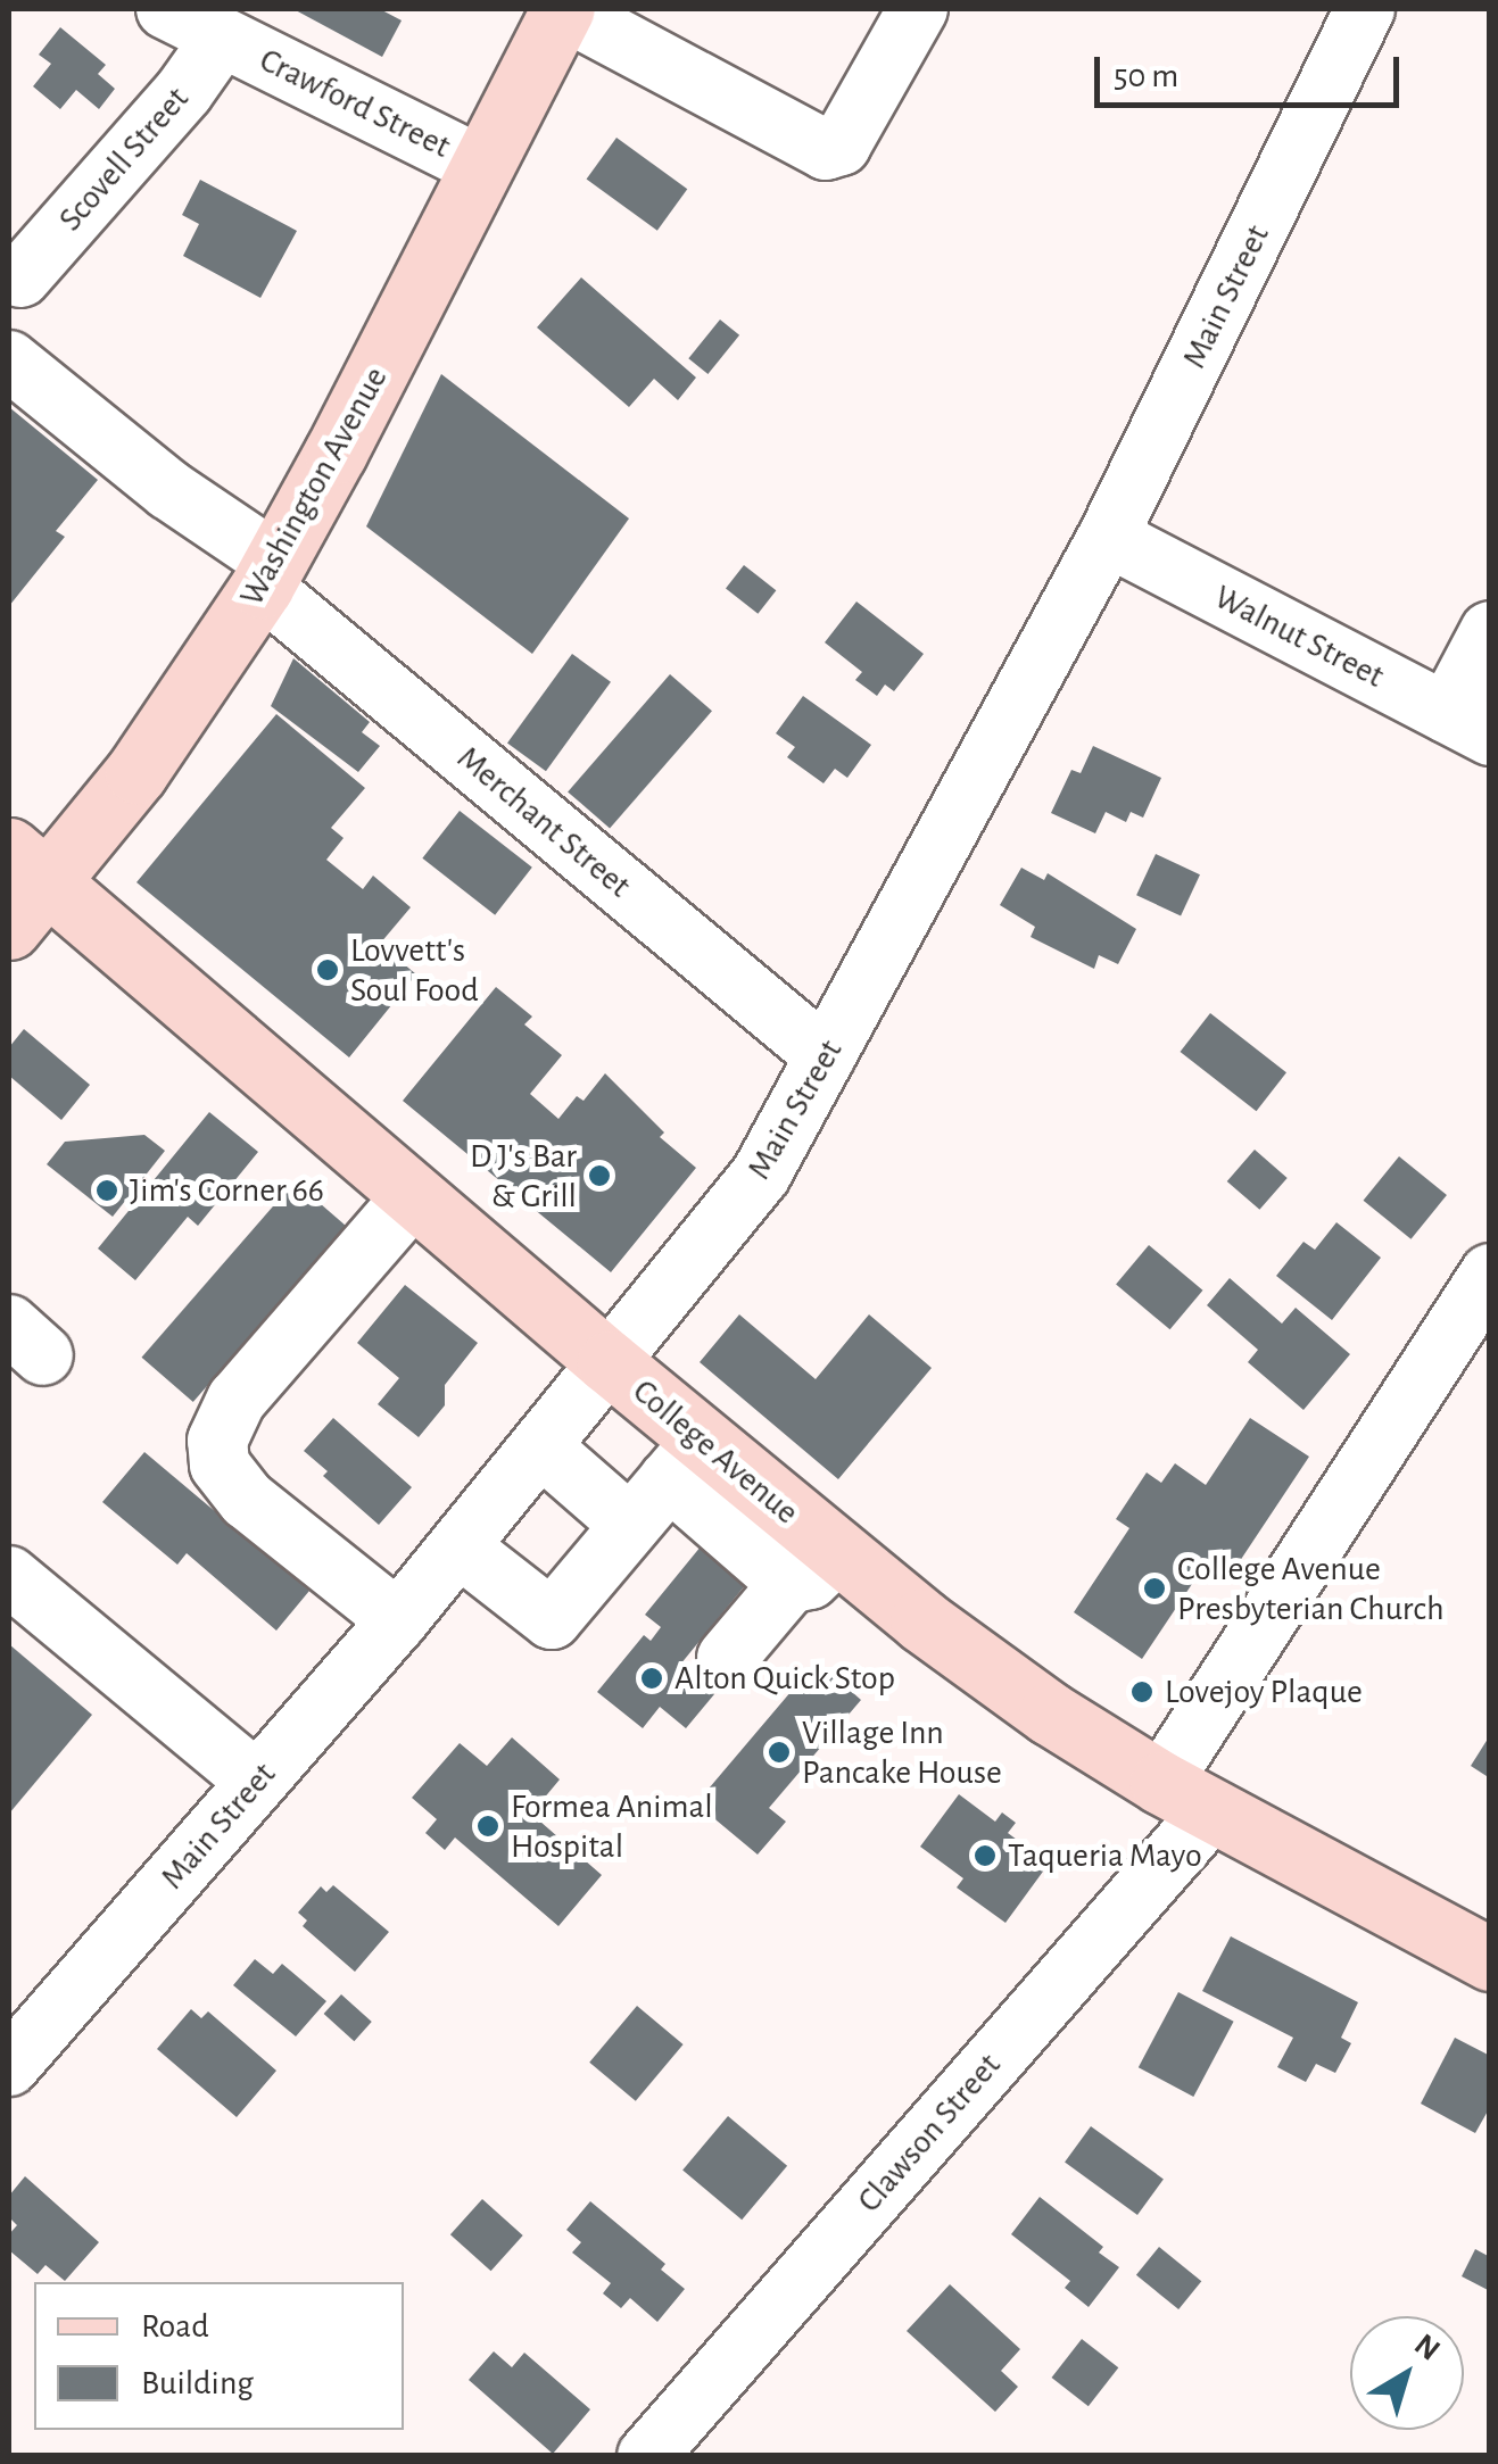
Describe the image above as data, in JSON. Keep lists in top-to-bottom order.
{
  "streets": {
    "main road": ["Washington Avenue", "College Avenue"],
    "street": [
      "Crawford Street",
      "Scovell Street",
      "Main Street",
      "Walnut Street",
      "Merchant Street",
      "Clawson Street"
    ]
  },
  "crossings": [
    ["Crawford Street", "Scovell Street"],
    ["Crawford Street", "Washington Avenue"],
    ["Main Street", "Walnut Street"],
    ["Main Street", "Merchant Street"],
    ["Main Street", "College Avenue"],
    ["Washington Avenue", "Merchant Street"],
    ["Washington Avenue", "College Avenue"],
    ["College Avenue", "Clawson Street"]
  ],
  "places": [
    "Lovvett's Soul Food",
    "D J's Bar & Grill",
    "Jim's Corner 66",
    "College Avenue Presbyterian Church",
    "Alton Quick Stop",
    "Lovejoy Plaque",
    "Village Inn Pancake House",
    "Formea Animal Hospital",
    "Taqueria Mayo"
  ],
  "legend": ["Road", "Building"],
  "scale_bar": "50 m",
  "north": "top right"
}
